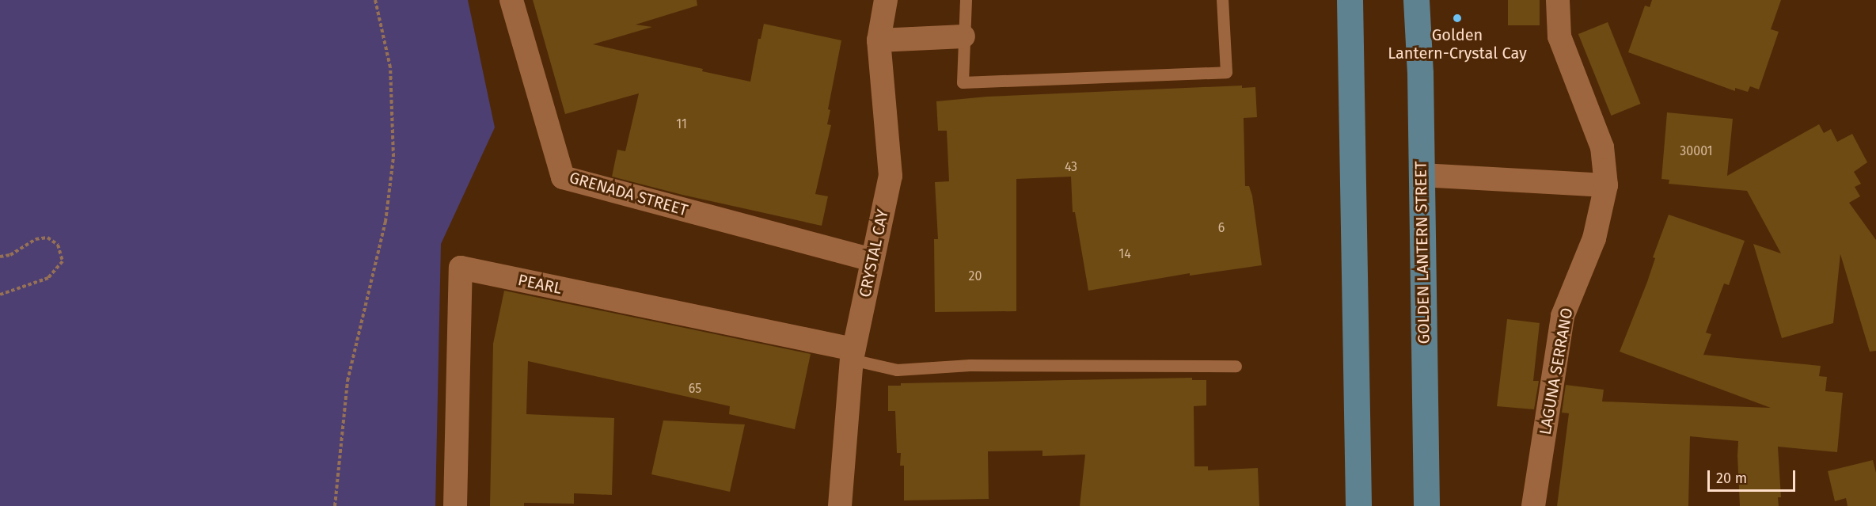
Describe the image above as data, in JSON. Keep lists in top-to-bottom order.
{
  "streets": {
    "main road": ["GOLDEN LANTERN STREET"],
    "street": [
      "GRENADA STREET",
      "CRYSTAL CAY",
      "PEARL",
      "LAGUNA SERRANO"
    ]
  },
  "crossings": [
    ["GRENADA STREET", "CRYSTAL CAY"],
    ["CRYSTAL CAY", "PEARL"]
  ],
  "places": ["Golden Lantern-Crystal Cay"],
  "house_numbers": [
    "11",
    "30001",
    "43",
    "6",
    "14",
    "20",
    "65"
  ],
  "scale_bar": "20 m"
}
